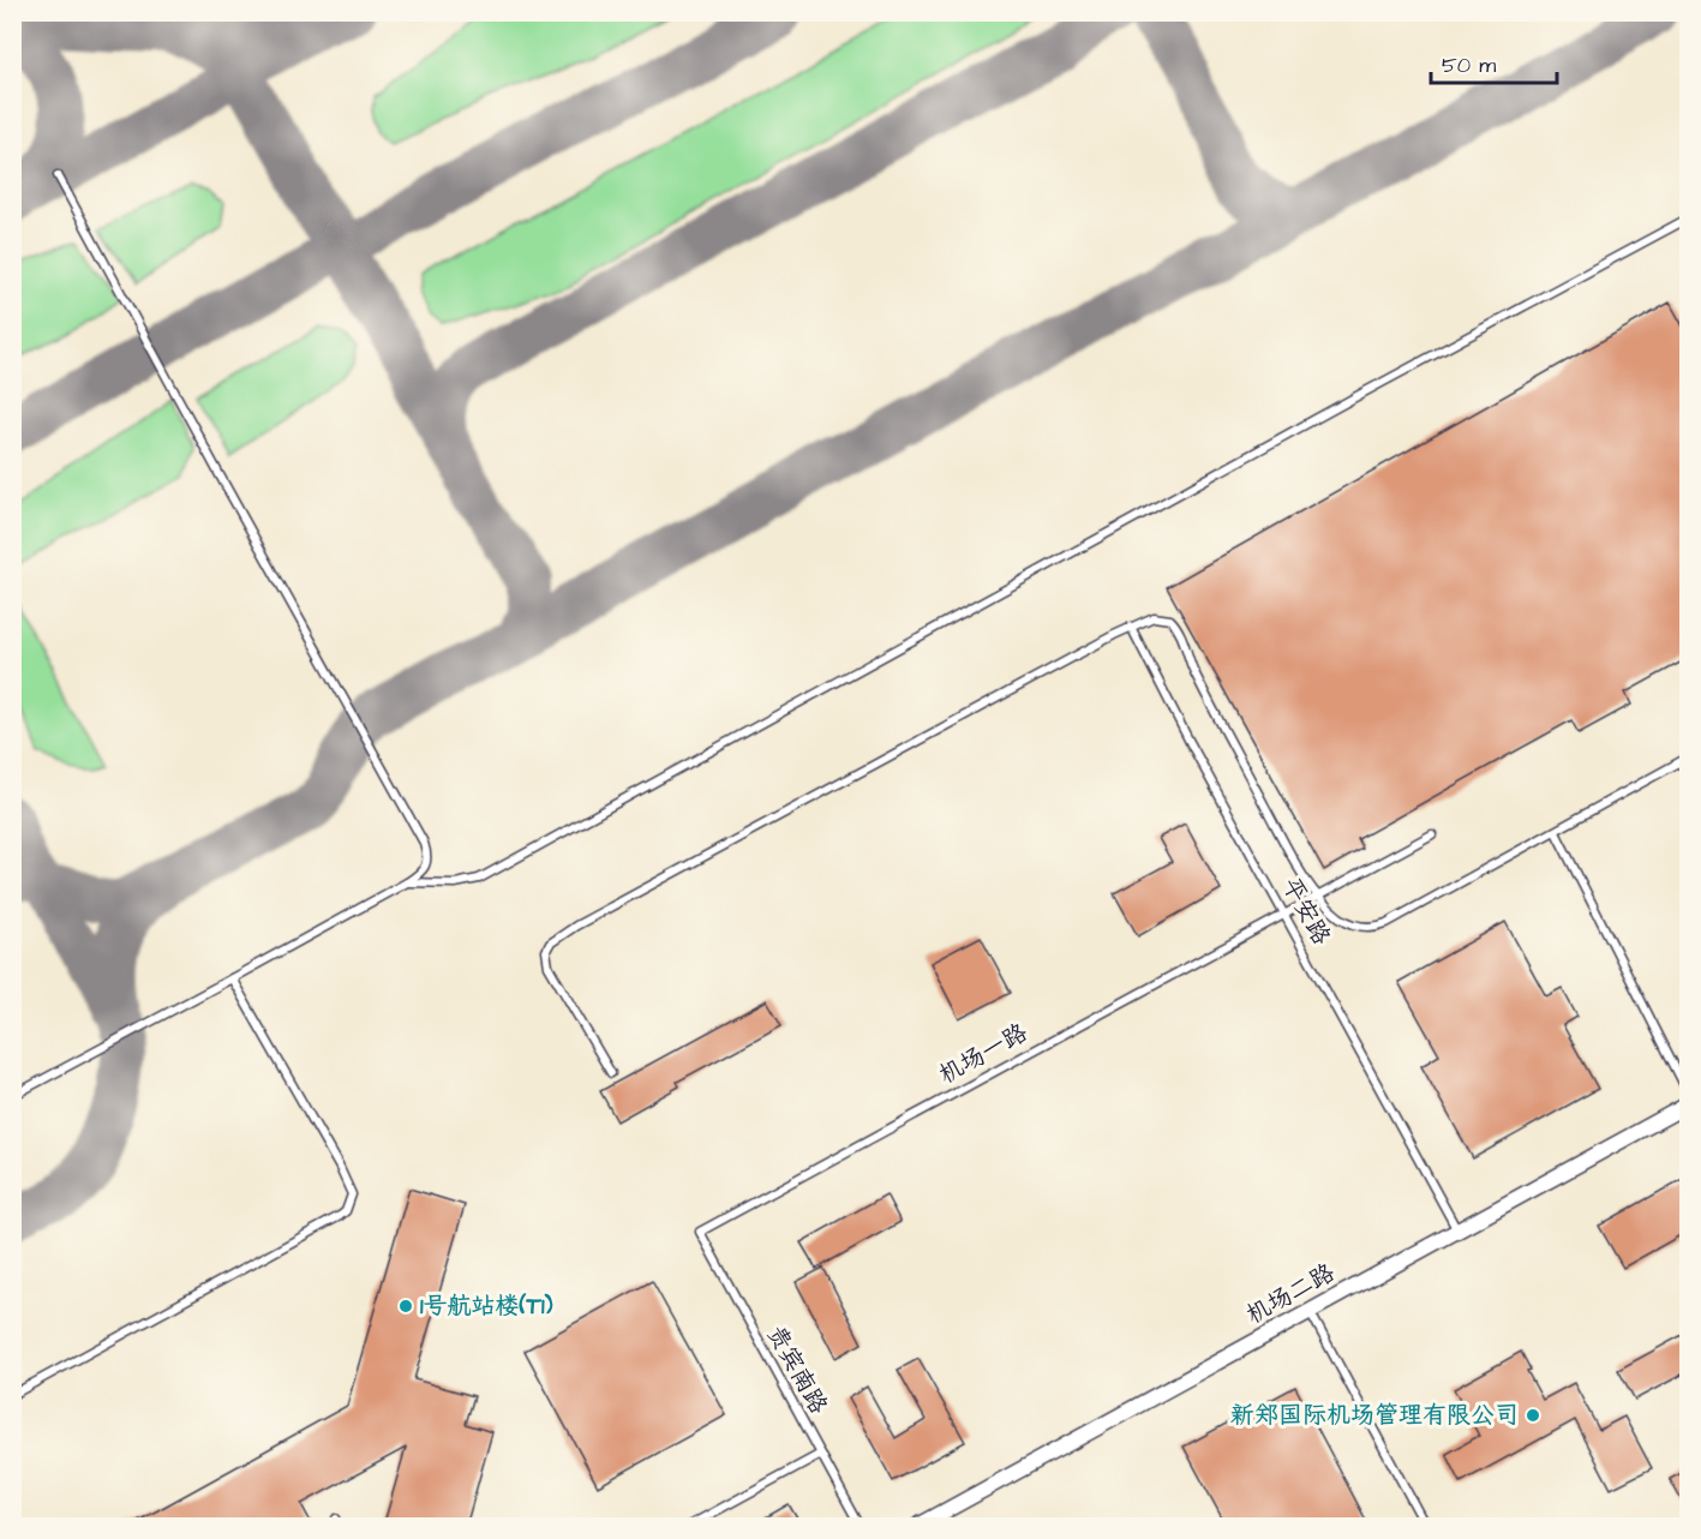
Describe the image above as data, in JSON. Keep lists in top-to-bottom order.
{
  "streets": {
    "street": ["机场二路"],
    "lane": ["平安路", "机场一路", "贵宾南路"]
  },
  "crossings": [
    ["平安路", "机场一路"],
    ["平安路", "机场二路"],
    ["机场一路", "贵宾南路"]
  ],
  "places": ["1号航站楼(T1)", "新郑国际机场管理有限公司"],
  "scale_bar": "50 m"
}
